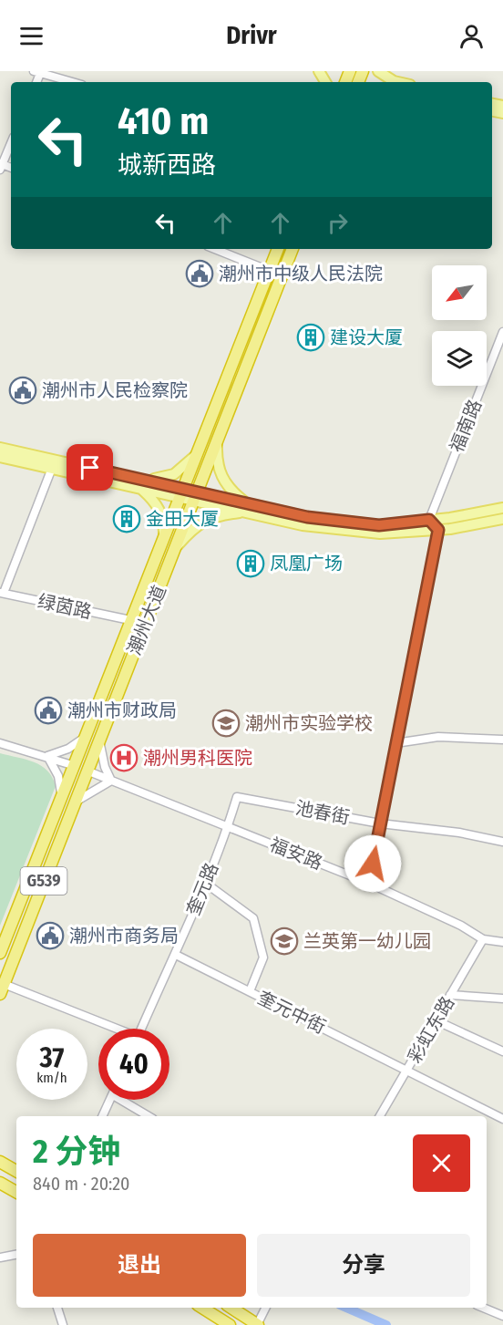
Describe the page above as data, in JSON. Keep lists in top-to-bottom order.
{
  "streets": {
    "highway": ["潮州大道", "G539"],
    "street": [
      "福南路",
      "绿茵路",
      "池春街",
      "福安路",
      "奎元路",
      "奎元中街",
      "彩虹东路"
    ]
  },
  "crossings": [
    ["绿茵路", "潮州大道"],
    ["潮州大道", "福安路"],
    ["池春街", "福安路"],
    ["池春街", "奎元路"],
    ["福安路", "奎元路"],
    ["福安路", "彩虹东路"],
    ["奎元路", "奎元中街"],
    ["奎元中街", "彩虹东路"]
  ],
  "places": {
    "public building": [
      "潮州市中级人民法院",
      "潮州市人民检察院",
      "潮州市财政局",
      "潮州市商务局"
    ],
    "building": ["建设大厦", "金田大厦", "凤凰广场"],
    "school or university": ["潮州市实验学校", "兰英第一幼儿园"],
    "hospital": ["潮州男科医院"]
  },
  "north": "bottom left",
  "page": {
    "header": "Drivr",
    "turn": ["410 m", "城新西路"],
    "speed": "37 km/h",
    "limit": "40",
    "heading": ["2 分钟", "840 m · 20:20"],
    "buttons": ["退出", "分享"]
  }
}
